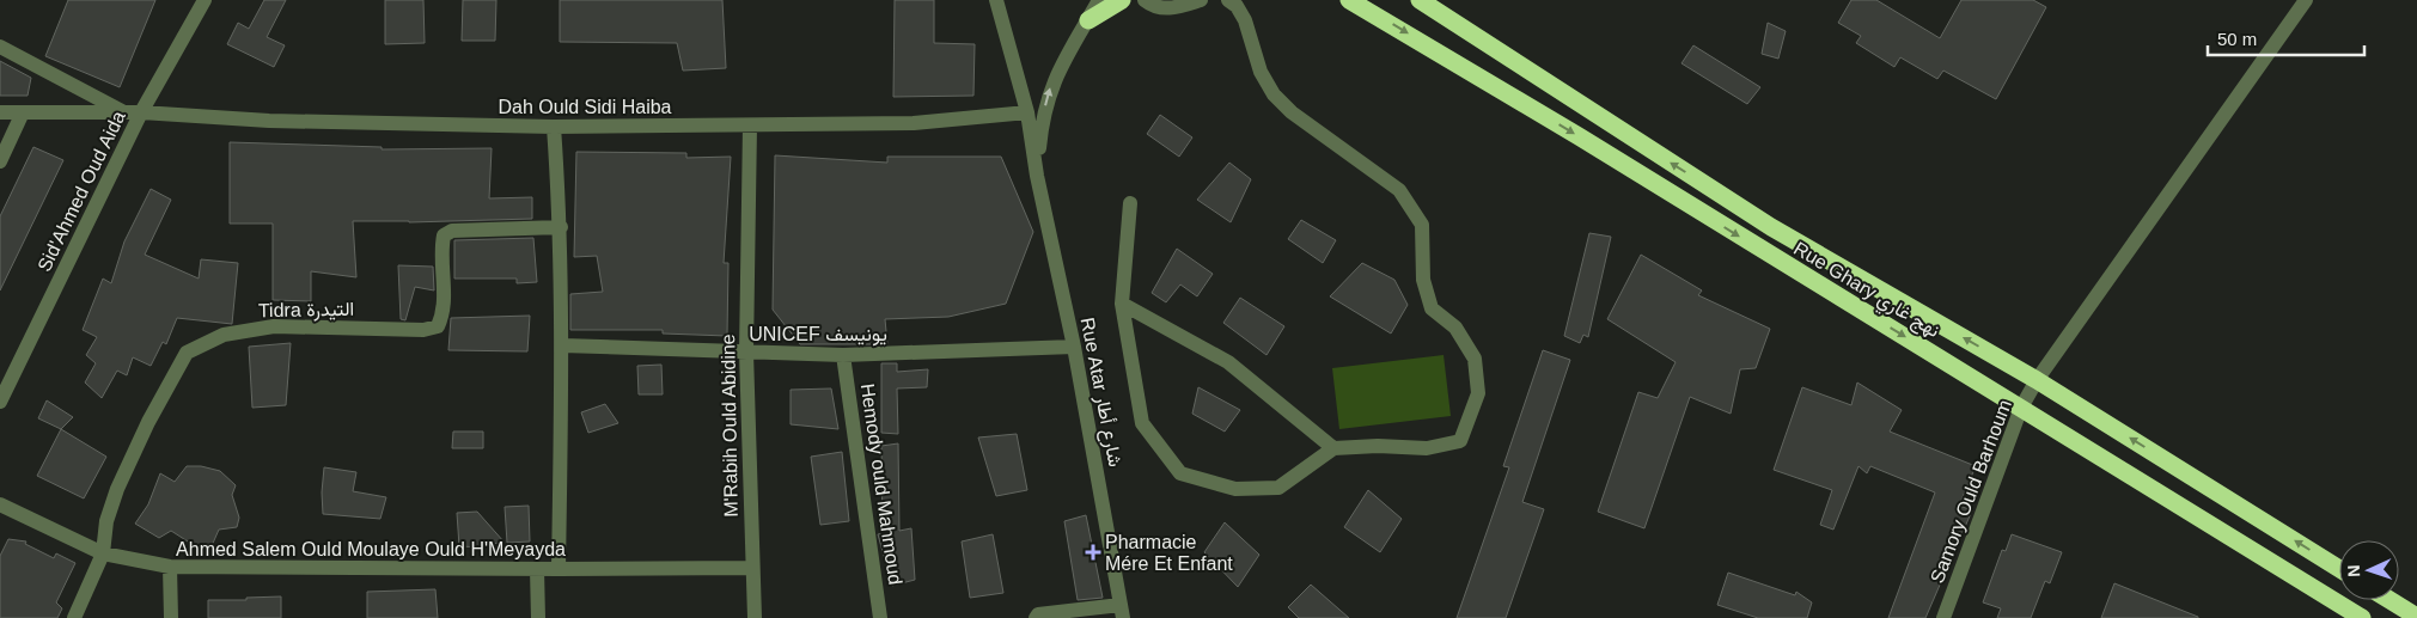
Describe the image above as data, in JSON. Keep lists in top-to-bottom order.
{
  "streets": {
    "highway": ["Rue Ghary نهج غاري"],
    "street": [
      "Dah Ould Sidi Haiba",
      "Sid'Ahmed Oud Aida",
      "Tidra التيدرة",
      "UNICEF يونيسف",
      "Rue Atar شارع أطار",
      "M'Rabih Ould Abidine",
      "Hemody ould Mahmoud",
      "Samory Ould Barhoum",
      "Ahmed Salem Ould Moulaye Ould H'Meyayda"
    ]
  },
  "crossings": [
    ["Dah Ould Sidi Haiba", "Sid'Ahmed Oud Aida"],
    ["Dah Ould Sidi Haiba", "Rue Atar شارع أطار"],
    ["Dah Ould Sidi Haiba", "M'Rabih Ould Abidine"],
    ["Rue Ghary نهج غاري", "Samory Ould Barhoum"],
    ["Tidra التيدرة", "Ahmed Salem Ould Moulaye Ould H'Meyayda"],
    ["UNICEF يونيسف", "Rue Atar شارع أطار"],
    ["UNICEF يونيسف", "M'Rabih Ould Abidine"],
    ["UNICEF يونيسف", "Hemody ould Mahmoud"],
    ["M'Rabih Ould Abidine", "Ahmed Salem Ould Moulaye Ould H'Meyayda"]
  ],
  "places": {
    "health": ["Pharmacie Mére Et Enfant"]
  },
  "scale_bar": "50 m",
  "north": "left"
}
